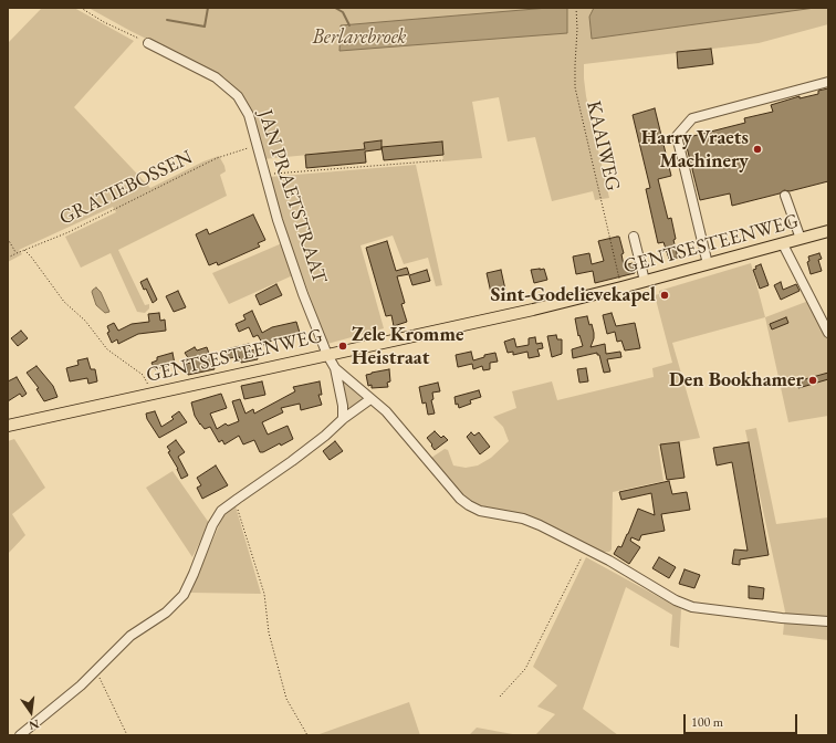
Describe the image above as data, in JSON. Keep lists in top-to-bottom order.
{
  "streets": {
    "main road": ["GENTSESTEENWEG"],
    "street": ["JAN PRAETSTRAAT"],
    "path": ["KAAIWEG", "GRATIEBOSSEN"]
  },
  "crossings": [
    ["KAAIWEG", "GENTSESTEENWEG"],
    ["GRATIEBOSSEN", "JAN PRAETSTRAAT"],
    ["JAN PRAETSTRAAT", "GENTSESTEENWEG"]
  ],
  "parks": ["Berlarebroek"],
  "places": [
    "Harry Vraets Machinery",
    "Sint-Godelievekapel",
    "Zele Kromme Heistraat",
    "Den Bookhamer"
  ],
  "scale_bar": "100 m",
  "north": "bottom"
}
